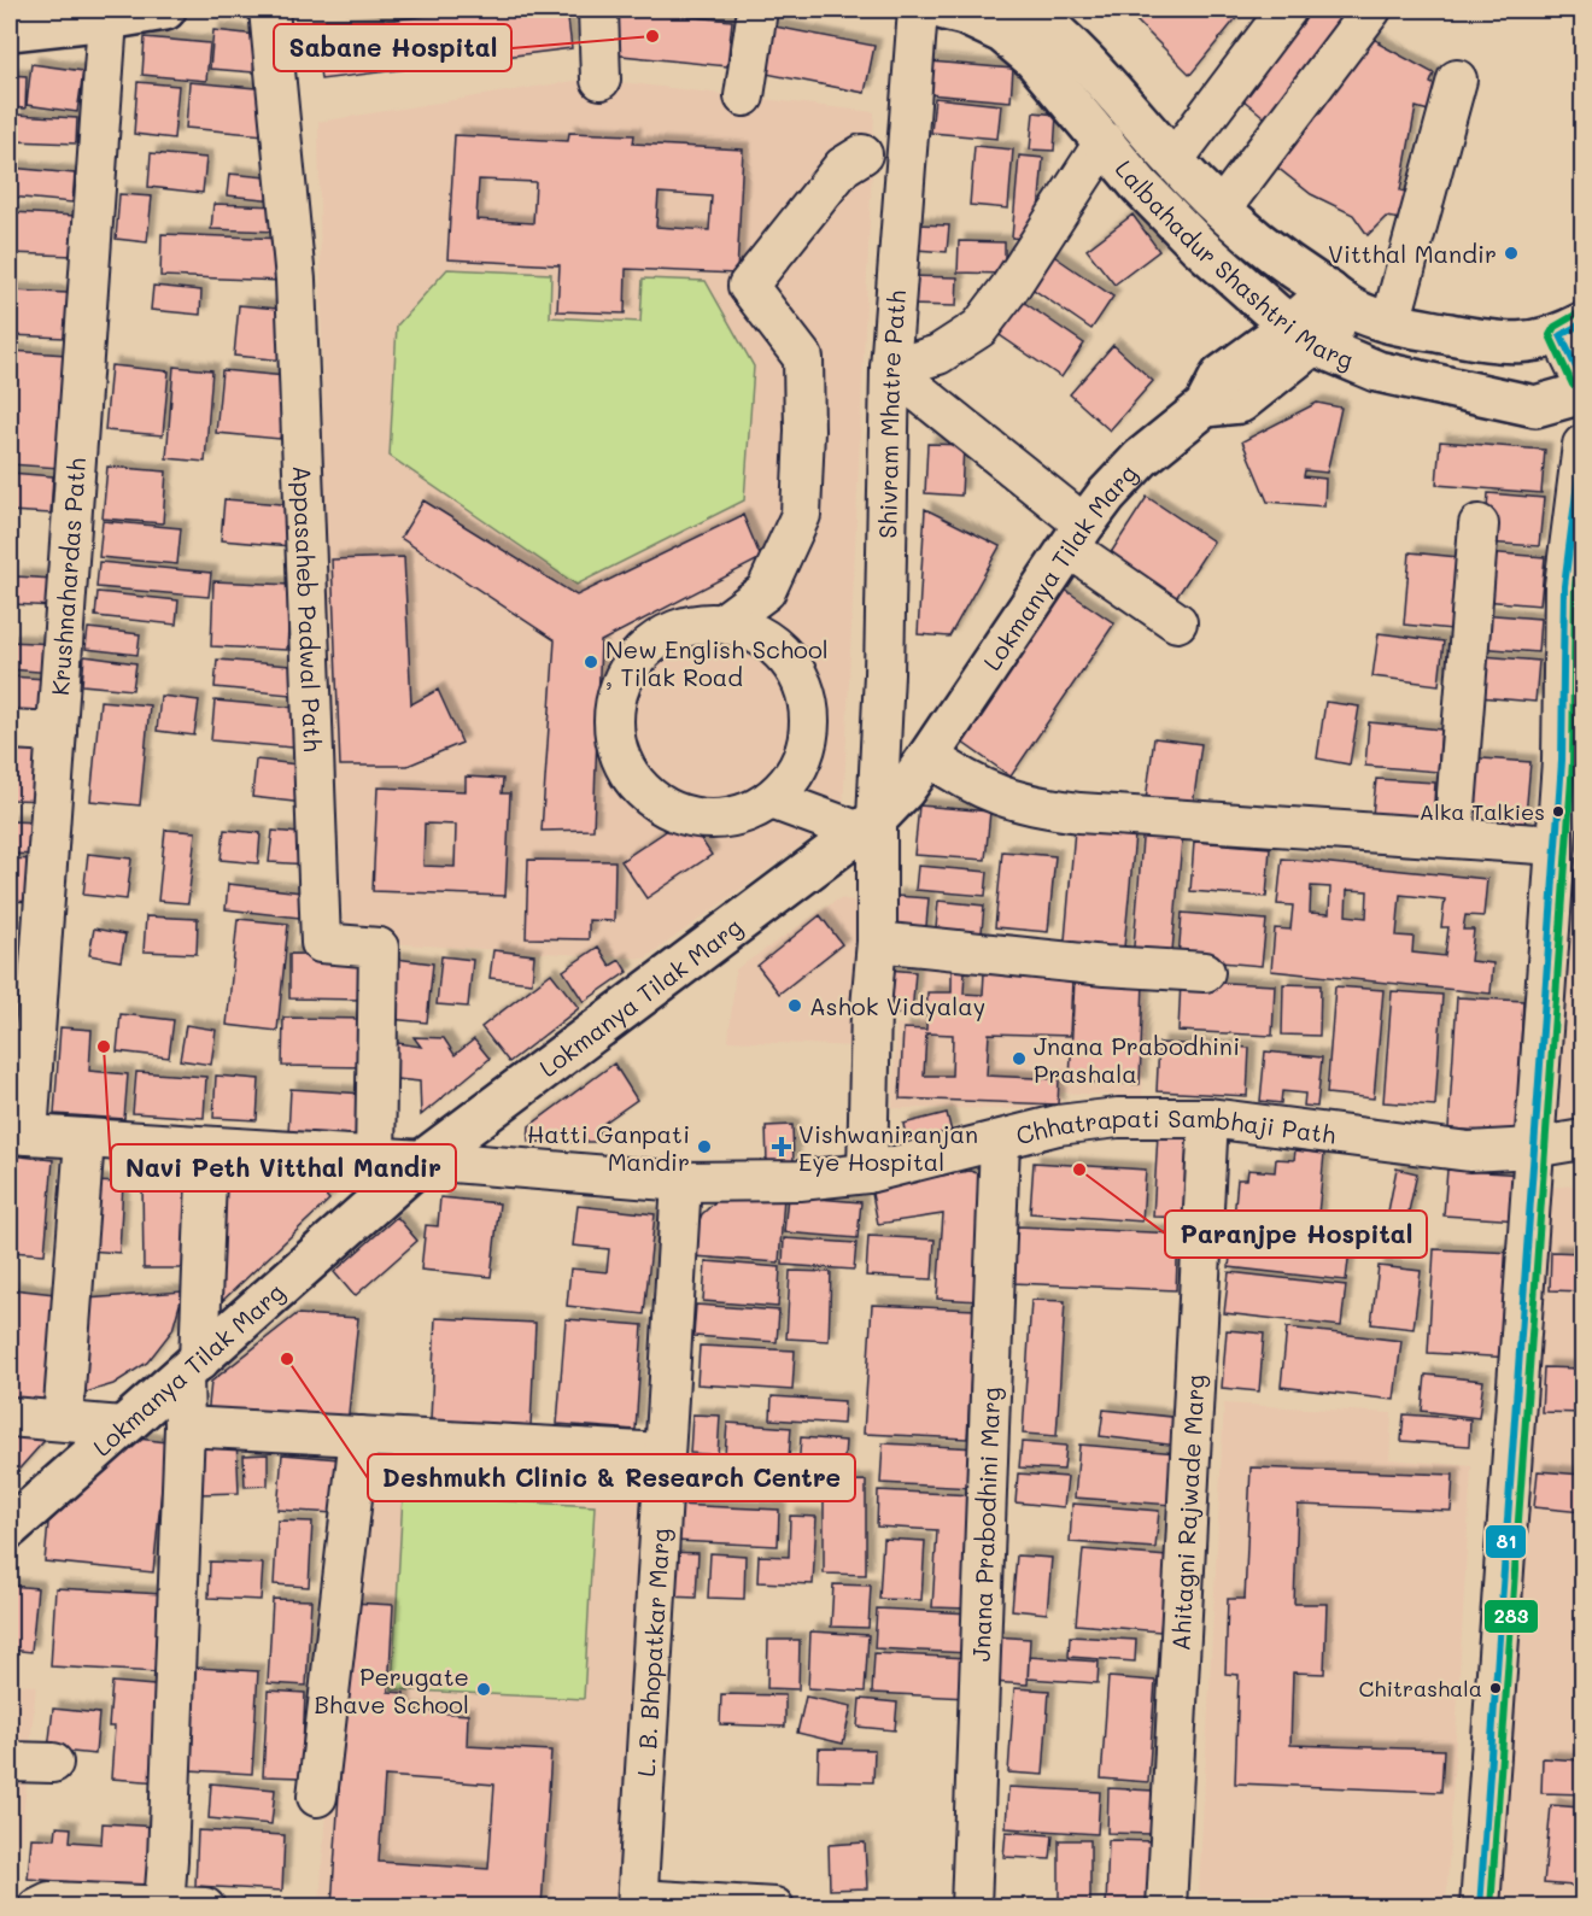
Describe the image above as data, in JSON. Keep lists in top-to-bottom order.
{
  "streets": {
    "main road": ["Lalbahadur Shashtri Marg", "Lokmanya Tilak Marg"],
    "street": [
      "Shivram Mhatre Path",
      "Krushnahardas Path",
      "Appasaheb Padwal Path",
      "Chhatrapati Sambhaji Path",
      "Ahitagni Rajwade Marg",
      "Jnana Prabodhini Marg",
      "L. B. Bhopatkar Marg"
    ]
  },
  "crossings": [
    ["Lalbahadur Shashtri Marg", "Lokmanya Tilak Marg"],
    ["Shivram Mhatre Path", "Lokmanya Tilak Marg"],
    ["Shivram Mhatre Path", "Chhatrapati Sambhaji Path"],
    ["Lokmanya Tilak Marg", "Chhatrapati Sambhaji Path"],
    ["Krushnahardas Path", "Chhatrapati Sambhaji Path"],
    ["Appasaheb Padwal Path", "Chhatrapati Sambhaji Path"],
    ["Chhatrapati Sambhaji Path", "Ahitagni Rajwade Marg"],
    ["Chhatrapati Sambhaji Path", "Jnana Prabodhini Marg"],
    ["Chhatrapati Sambhaji Path", "L. B. Bhopatkar Marg"]
  ],
  "places": {
    "other": [
      "Sabane Hospital",
      "Vitthal Mandir",
      "New English School , Tilak Road",
      "Alka Talkies",
      "Ashok Vidyalay",
      "Navi Peth Vitthal Mandir",
      "Jnana Prabodhini Prashala",
      "Hatti Ganpati Mandir",
      "Paranjpe Hospital",
      "Deshmukh Clinic & Research Centre",
      "Chitrashala",
      "Perugate Bhave School"
    ],
    "health": ["Vishwaniranjan Eye Hospital"]
  },
  "lines": ["transit line 283", "transit line 81"]
}
